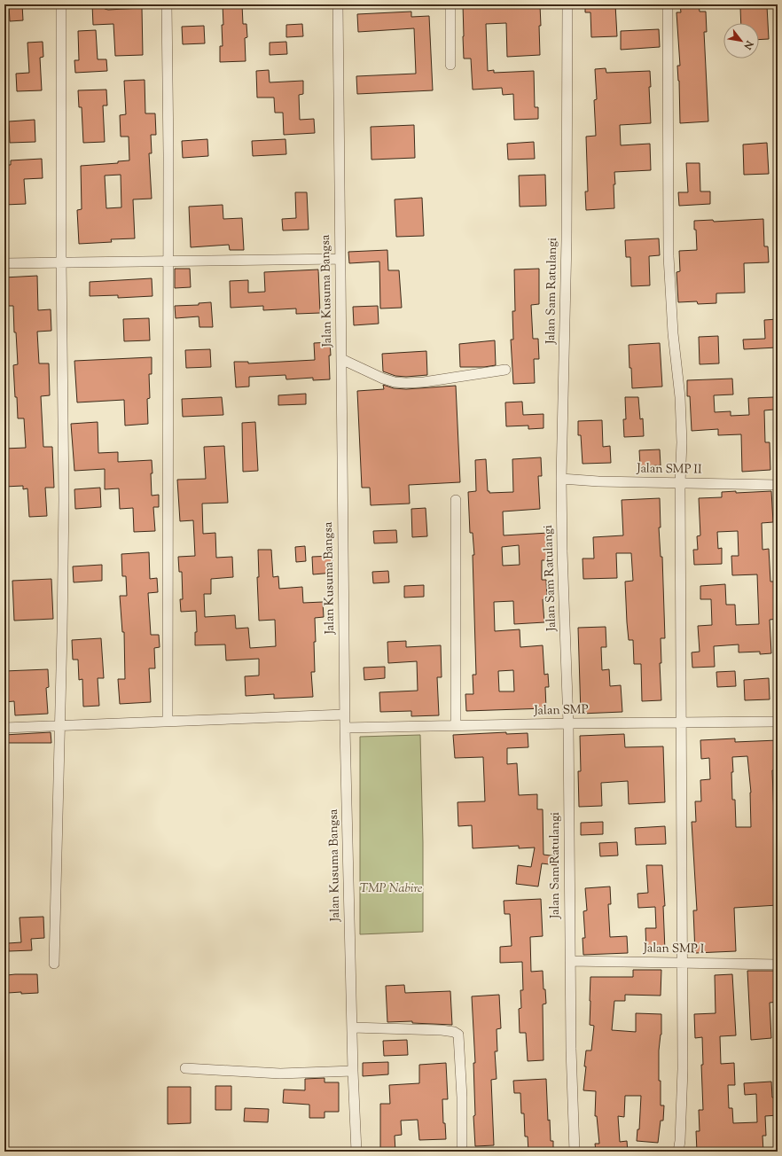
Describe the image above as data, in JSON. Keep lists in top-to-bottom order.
{
  "streets": {
    "street": [
      "Jalan Kusuma Bangsa",
      "Jalan Sam Ratulangi",
      "Jalan SMP II",
      "Jalan SMP",
      "Jalan SMP I"
    ]
  },
  "crossings": [
    ["Jalan Kusuma Bangsa", "Jalan SMP"],
    ["Jalan Sam Ratulangi", "Jalan SMP II"],
    ["Jalan Sam Ratulangi", "Jalan SMP"],
    ["Jalan Sam Ratulangi", "Jalan SMP I"]
  ],
  "parks": ["TMP Nabire"],
  "north": "bottom right"
}
